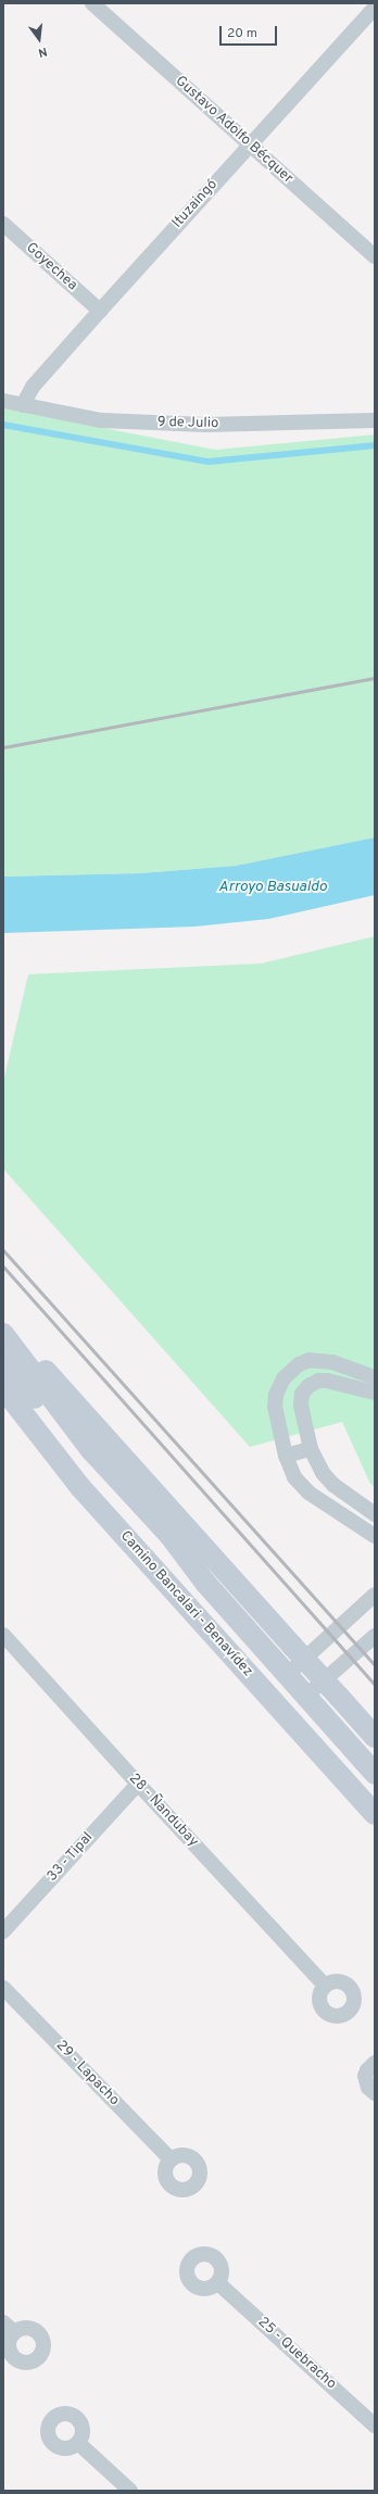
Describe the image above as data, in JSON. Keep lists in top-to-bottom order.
{
  "streets": {
    "main road": ["Camino Bancalari - Benavídez"],
    "street": [
      "Gustavo Adolfo Bécquer",
      "Ituzaingó",
      "Goyechea",
      "9 de Julio",
      "28 - Ñandubay",
      "33 - Tipal",
      "29 - Lapacho",
      "25 - Quebracho"
    ]
  },
  "crossings": [
    ["Gustavo Adolfo Bécquer", "Ituzaingó"],
    ["Ituzaingó", "Goyechea"],
    ["Ituzaingó", "9 de Julio"],
    ["28 - Ñandubay", "33 - Tipal"]
  ],
  "water": ["Arroyo Basualdo"],
  "scale_bar": "20 m",
  "north": "bottom"
}
